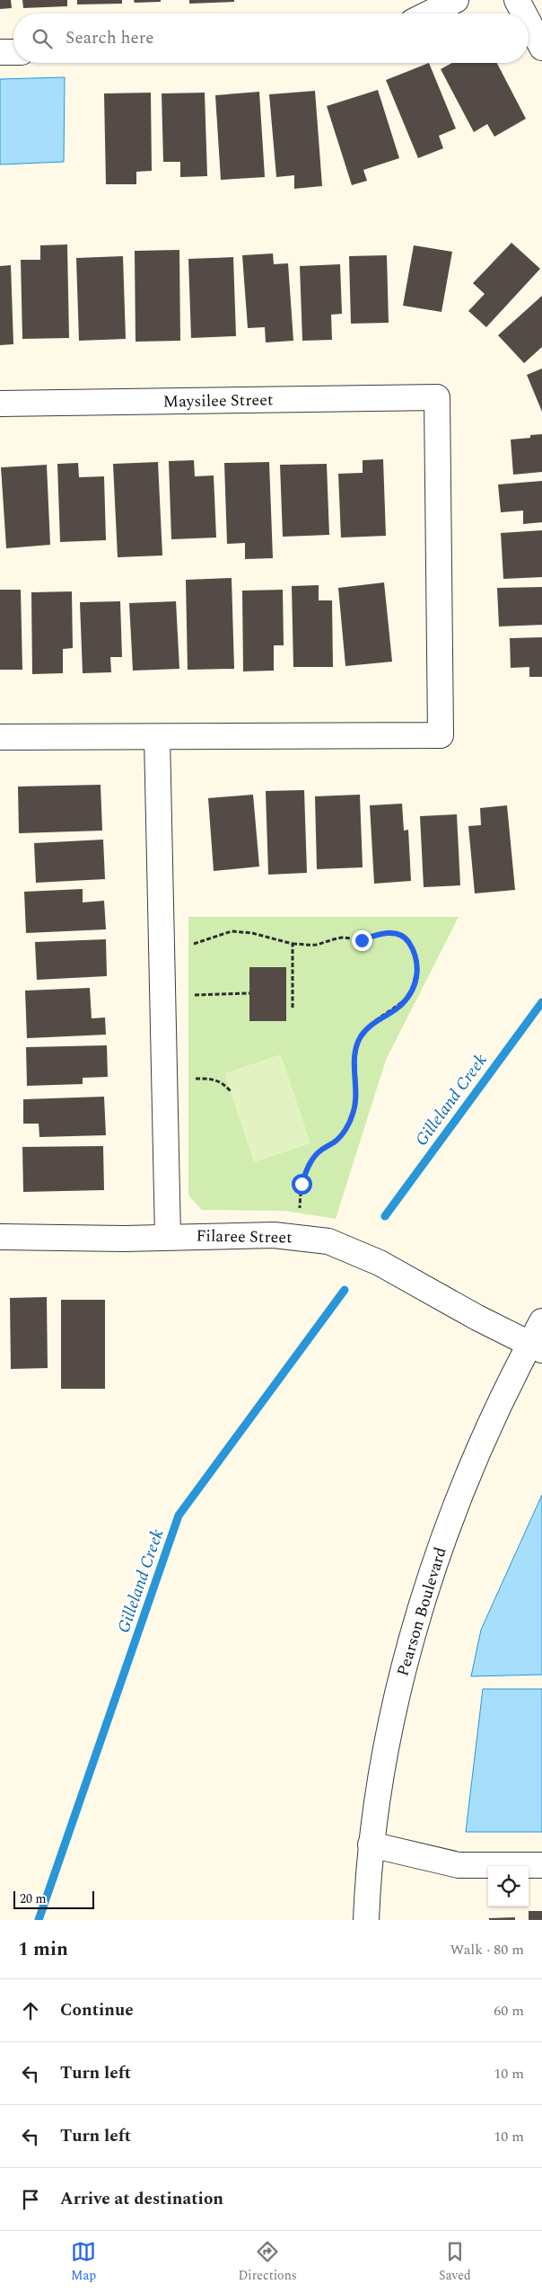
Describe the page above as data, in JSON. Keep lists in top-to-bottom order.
{
  "streets": {
    "street": ["Maysilee Street", "Filaree Street", "Pearson Boulevard"]
  },
  "crossings": [
    ["Filaree Street", "Pearson Boulevard"]
  ],
  "water": ["Gilleland Creek"],
  "scale_bar": "20 m",
  "page": {
    "search": "Search here",
    "scale": "20 m",
    "heading": ["1 min", "Walk · 80 m"],
    "list": [
      ["Continue", "60 m"],
      ["Turn left", "10 m"],
      ["Turn left", "10 m"],
      "Arrive at destination"
    ],
    "nav": ["Map", "Directions", "Saved"]
  }
}
